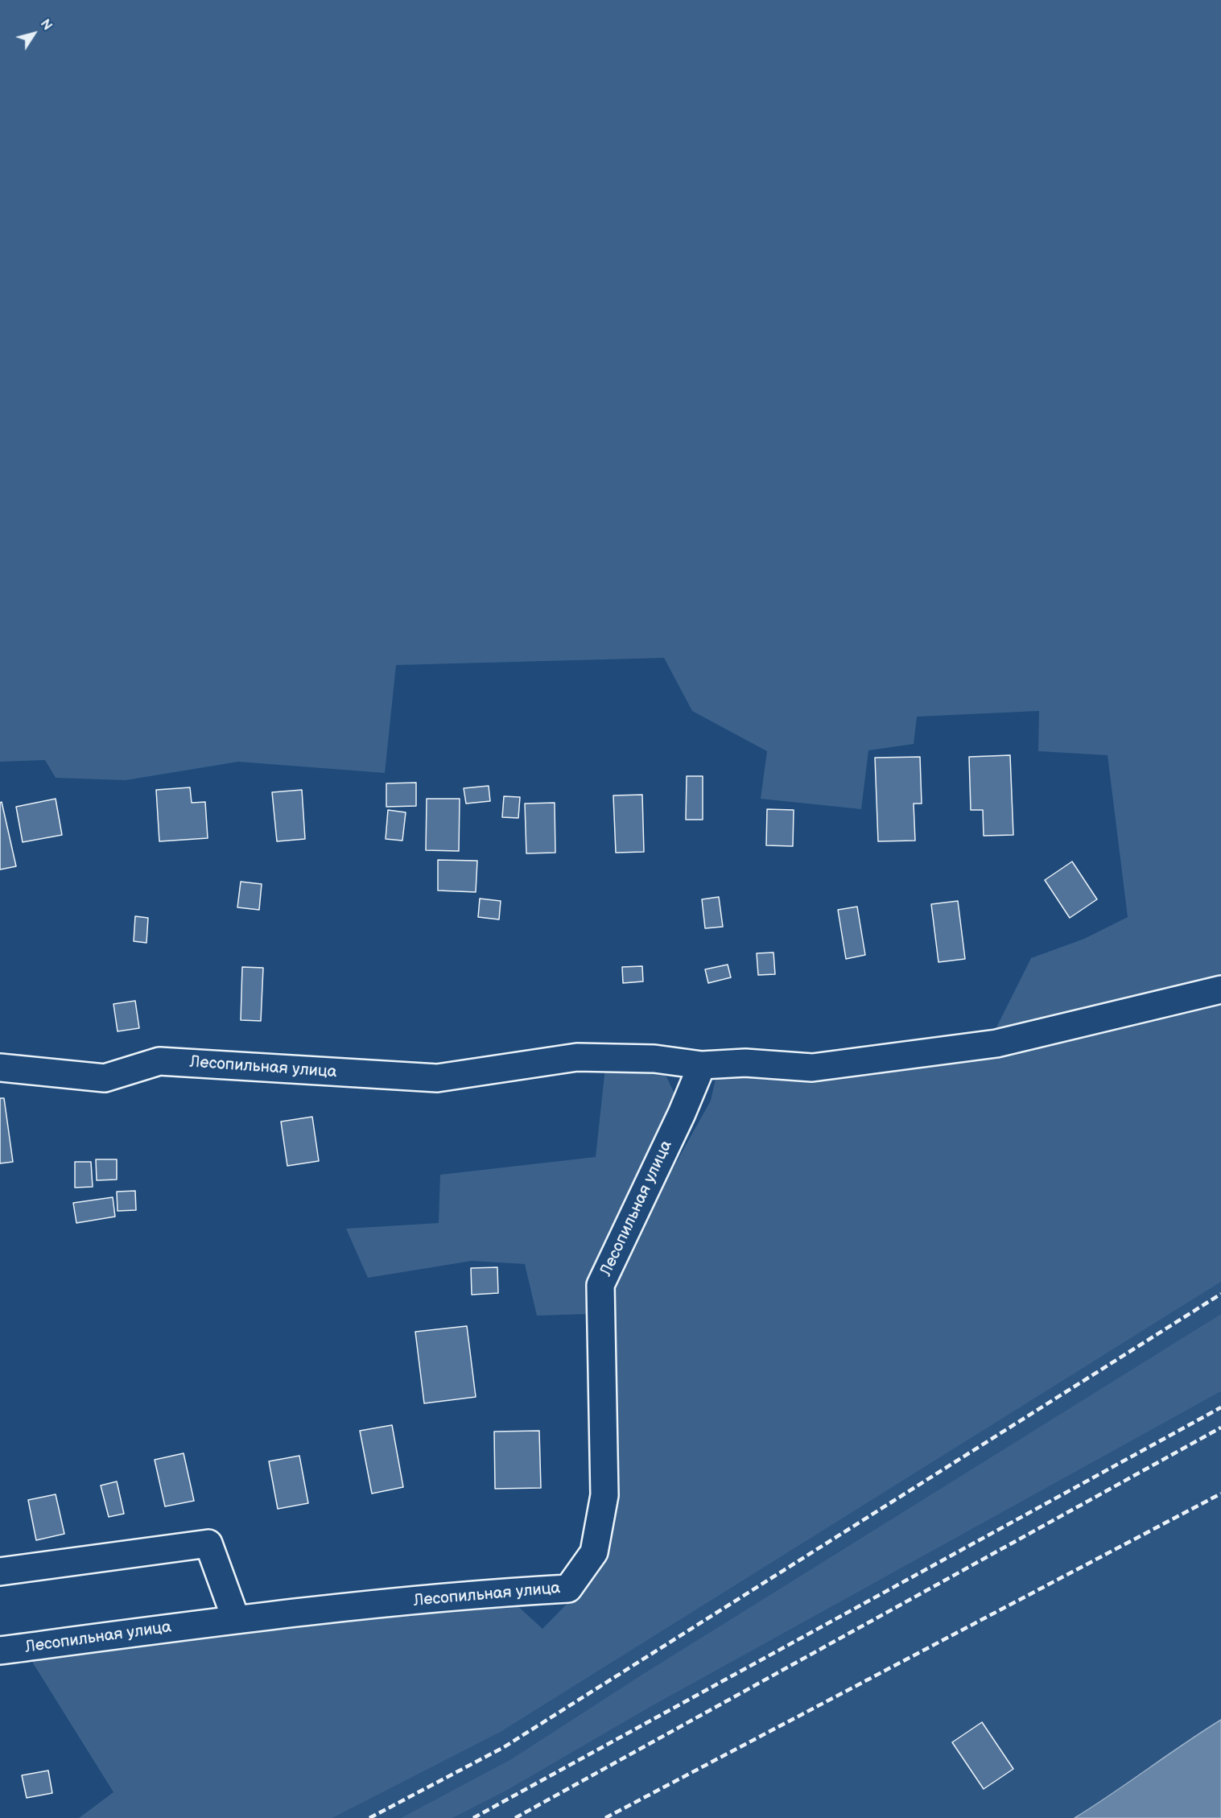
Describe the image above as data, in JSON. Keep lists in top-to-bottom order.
{
  "streets": {
    "street": ["Лесопильная улица"]
  },
  "north": "top right"
}
